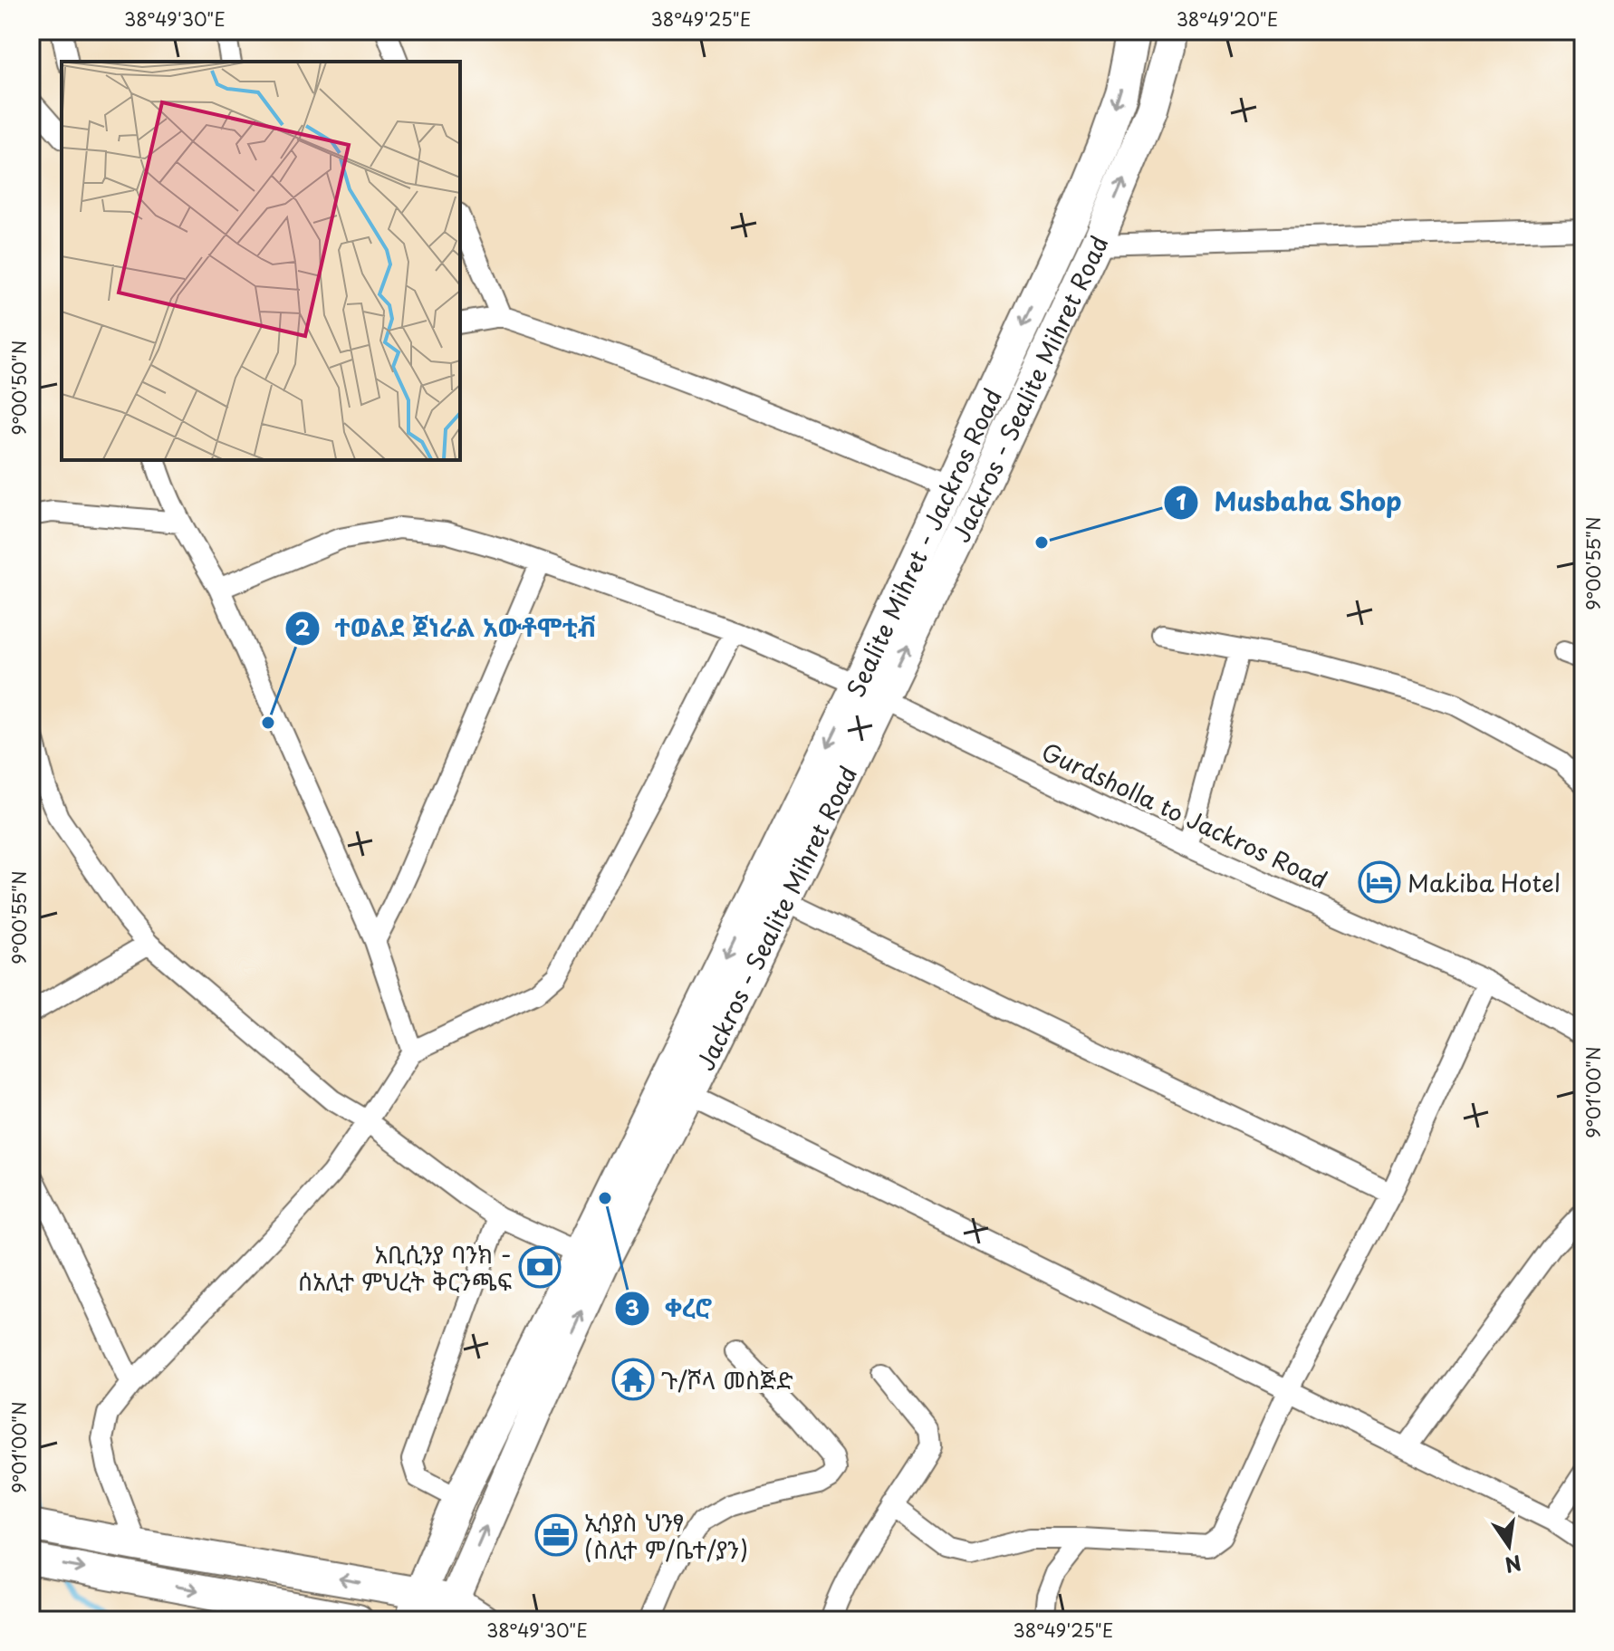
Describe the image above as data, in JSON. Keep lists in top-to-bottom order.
{
  "streets": {
    "main road": ["Jackros - Sealite Mihret Road", "Sealite Mihret - Jackros Road"],
    "street": ["Gurdsholla to Jackros Road"]
  },
  "crossings": [
    ["Jackros - Sealite Mihret Road", "Sealite Mihret - Jackros Road"],
    ["Jackros - Sealite Mihret Road", "Gurdsholla to Jackros Road"],
    ["Sealite Mihret - Jackros Road", "Gurdsholla to Jackros Road"]
  ],
  "one_way": ["Jackros - Sealite Mihret Road", "Sealite Mihret - Jackros Road"],
  "places": {
    "other": ["Musbaha Shop", "ተወልደ ጀነራል አውቶሞቲቭ", "ቀረሮ"],
    "hotel": ["Makiba Hotel"],
    "bank": ["አቢሲንያ ባንክ - ሰአሊተ ምህረት ቅርንጫፍ"],
    "temple": ["ጉ/ሾላ መስጅድ"],
    "office": ["ኢሳያስ ህንፃ (ስሊተ ም/ቤተ/ያን)"]
  },
  "north": "bottom",
  "coordinates": [
    "38°49'30\"E",
    "38°49'25\"E",
    "38°49'20\"E",
    "9°00'50\"N",
    "9°00'55\"N",
    "9°01'00\"N"
  ]
}
